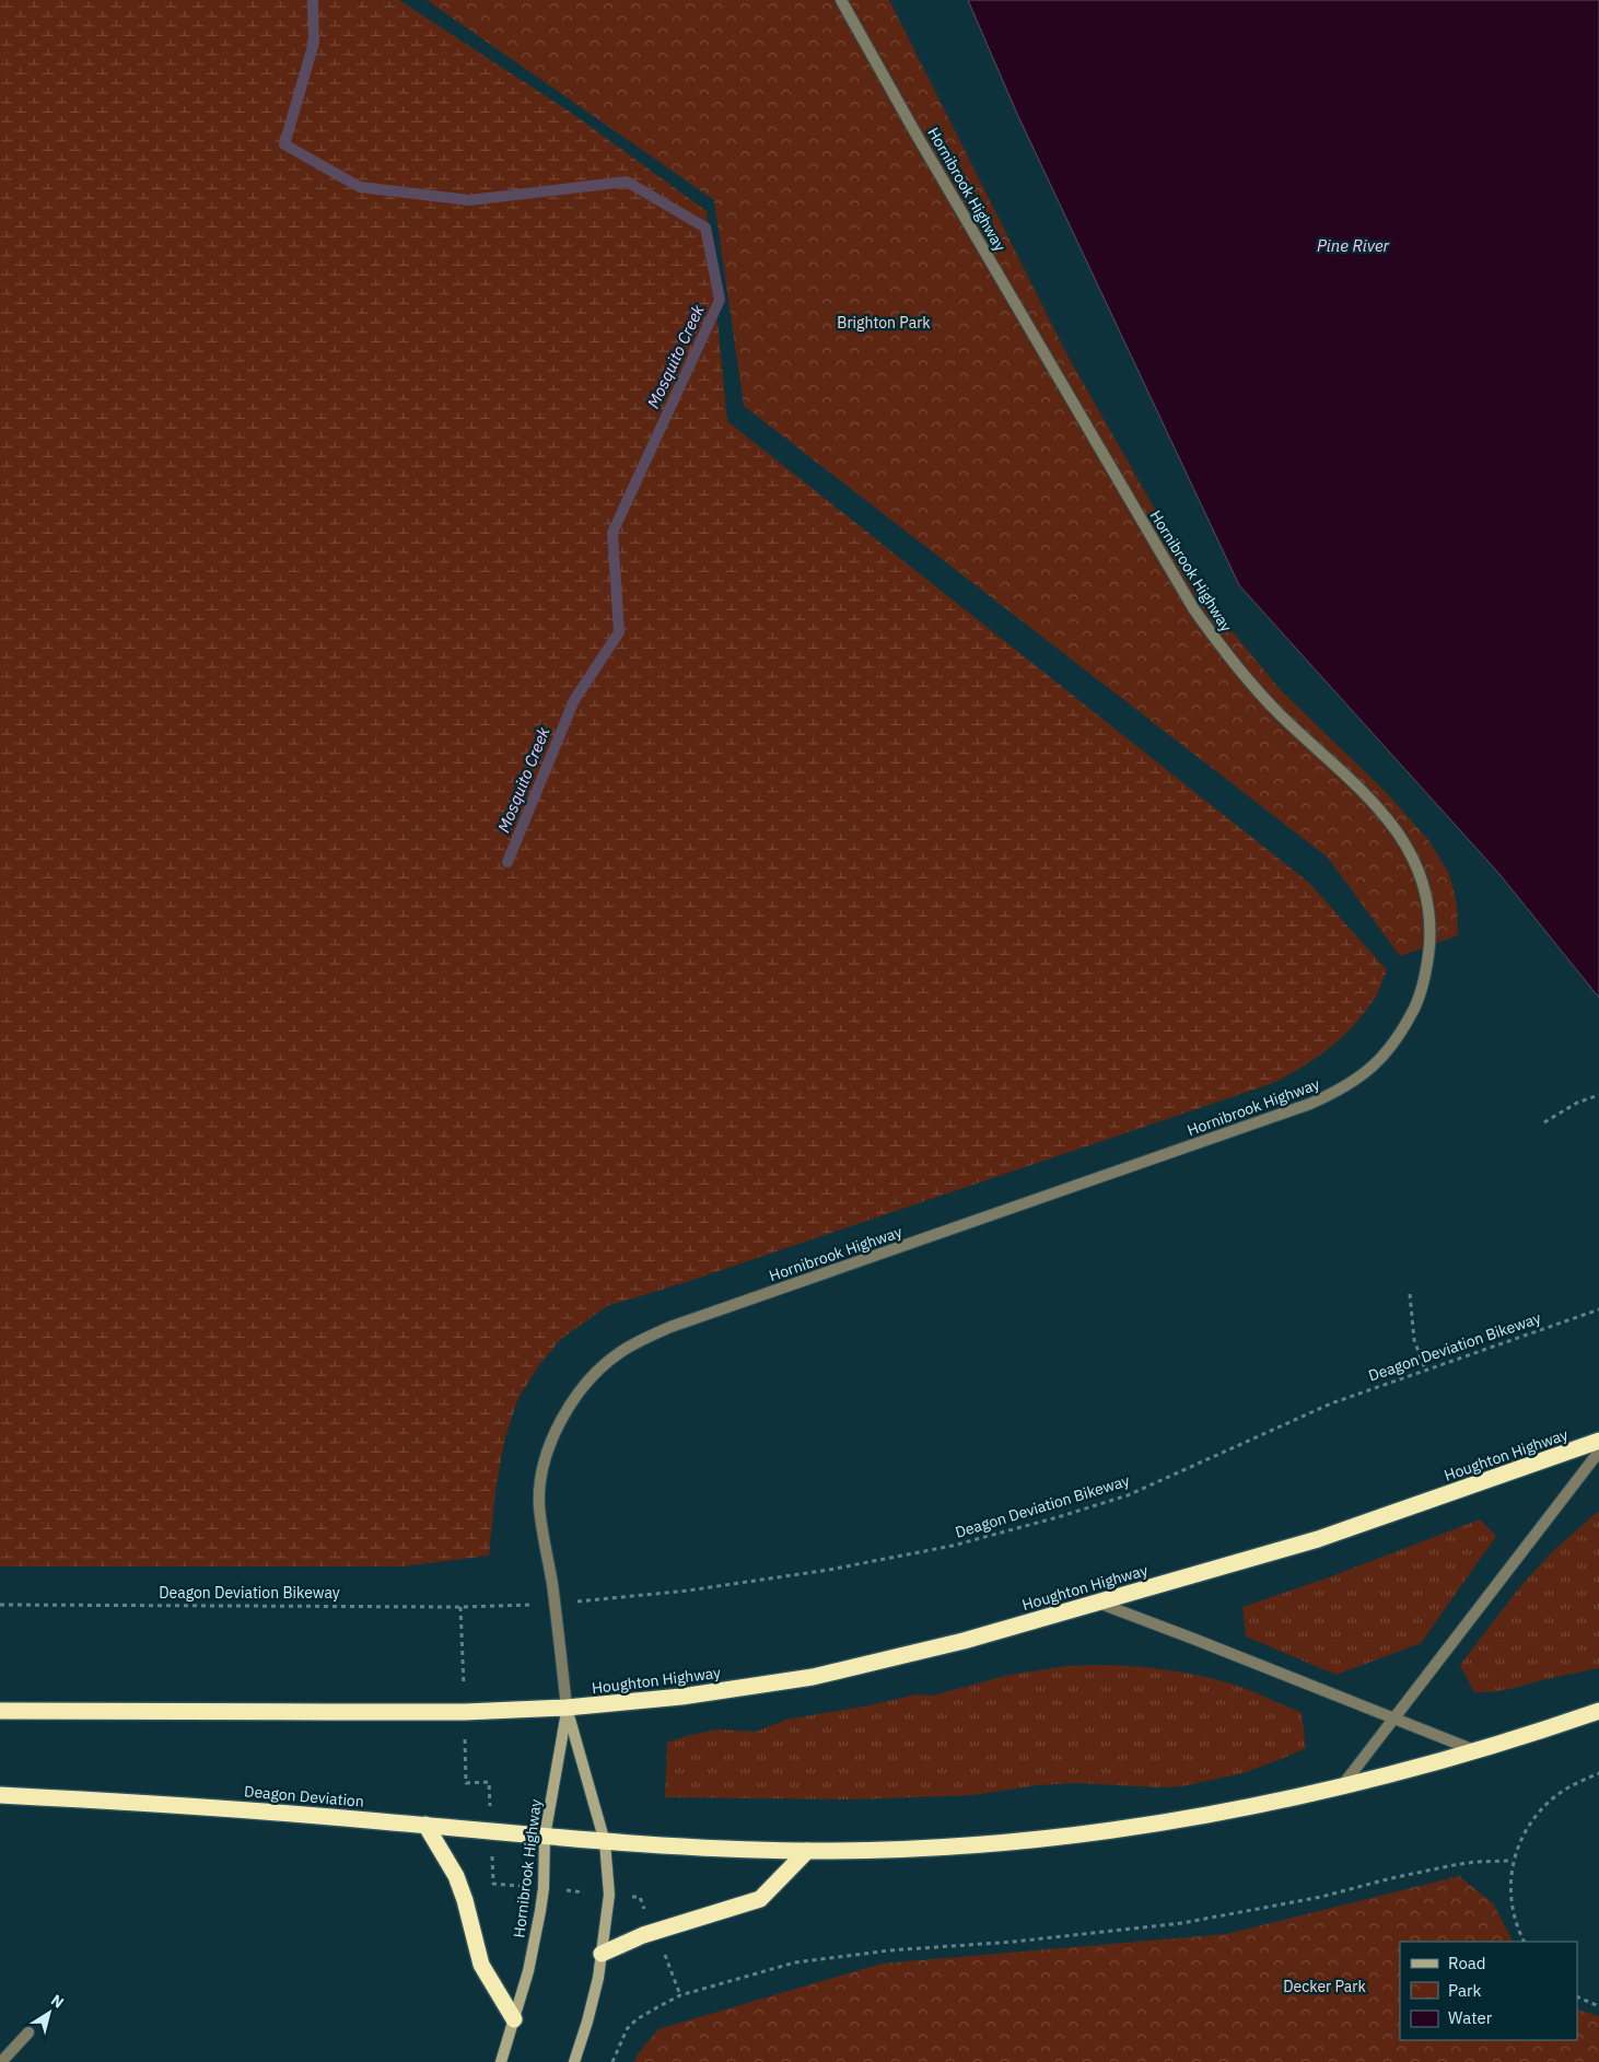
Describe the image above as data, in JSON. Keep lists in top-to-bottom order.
{
  "streets": {
    "highway": ["Houghton Highway", "Deagon Deviation"],
    "main road": ["Hornibrook Highway"],
    "path": ["Deagon Deviation Bikeway"]
  },
  "crossings": [
    ["Hornibrook Highway", "Houghton Highway"],
    ["Hornibrook Highway", "Deagon Deviation"]
  ],
  "water": ["Pine River", "Mosquito Creek"],
  "parks": ["Brighton Park", "Decker Park"],
  "legend": ["Road", "Park", "Water"],
  "north": "top right"
}
